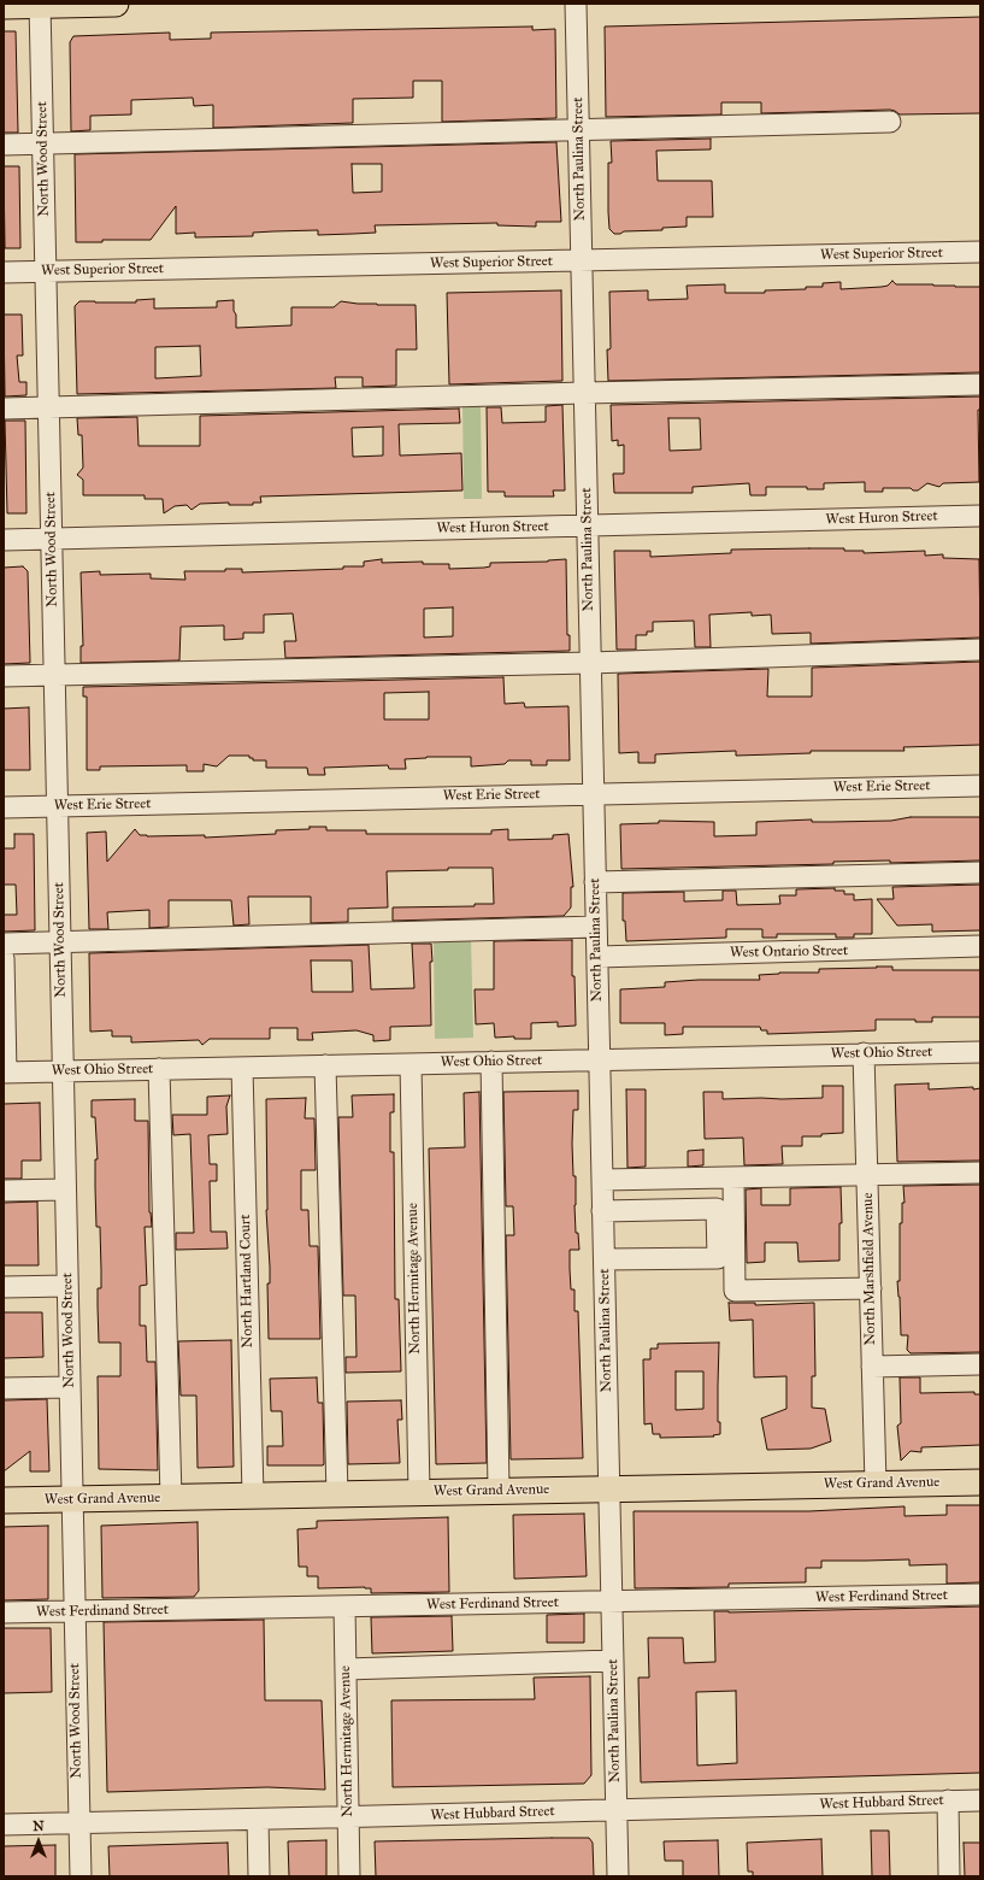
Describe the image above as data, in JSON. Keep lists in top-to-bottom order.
{
  "streets": {
    "main road": ["West Grand Avenue"],
    "street": [
      "North Wood Street",
      "North Paulina Street",
      "West Superior Street",
      "West Huron Street",
      "West Erie Street",
      "West Ontario Street",
      "West Ohio Street",
      "North Marshfield Avenue",
      "North Hermitage Avenue",
      "North Hartland Court",
      "West Ferdinand Street",
      "West Hubbard Street"
    ]
  },
  "crossings": [
    ["North Wood Street", "West Superior Street"],
    ["North Wood Street", "West Huron Street"],
    ["North Wood Street", "West Erie Street"],
    ["North Wood Street", "West Ohio Street"],
    ["North Wood Street", "West Grand Avenue"],
    ["North Wood Street", "West Ferdinand Street"],
    ["North Wood Street", "West Hubbard Street"],
    ["North Paulina Street", "West Superior Street"],
    ["North Paulina Street", "West Huron Street"],
    ["North Paulina Street", "West Erie Street"],
    ["North Paulina Street", "West Ontario Street"],
    ["North Paulina Street", "West Ohio Street"],
    ["North Paulina Street", "West Grand Avenue"],
    ["North Paulina Street", "West Ferdinand Street"],
    ["North Paulina Street", "West Hubbard Street"],
    ["West Ohio Street", "North Marshfield Avenue"],
    ["West Ohio Street", "North Hermitage Avenue"],
    ["West Ohio Street", "North Hartland Court"],
    ["North Marshfield Avenue", "West Grand Avenue"],
    ["North Hermitage Avenue", "West Grand Avenue"],
    ["North Hermitage Avenue", "West Ferdinand Street"],
    ["North Hermitage Avenue", "West Hubbard Street"],
    ["North Hartland Court", "West Grand Avenue"]
  ],
  "north": "top"
}
